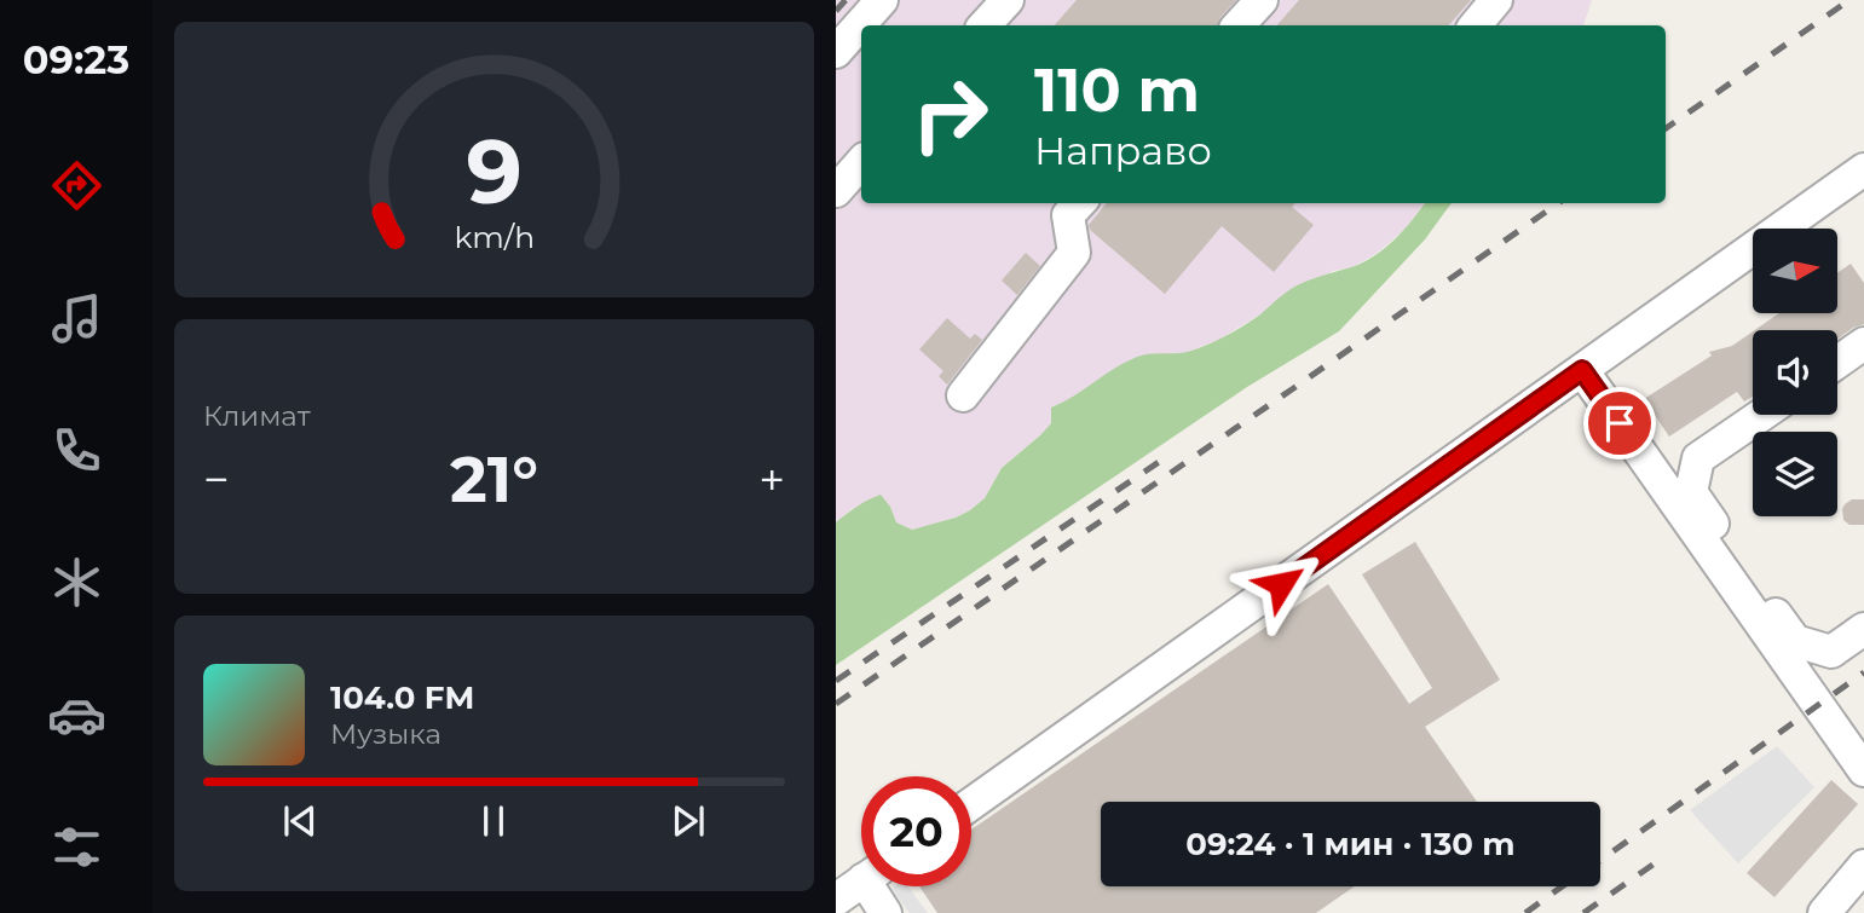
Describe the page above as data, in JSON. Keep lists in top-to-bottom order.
{
  "north": "right",
  "page": {
    "tabs": "09:23",
    "turn": ["110 m", "Направо"],
    "tile": "Климат",
    "heat": ["−", "21°", "+"],
    "song": ["104.0 FM", "Музыка"],
    "limit": "20",
    "trip": "09:24 · 1 мин · 130 m",
    "gauge": ["9", "km/h"]
  }
}
